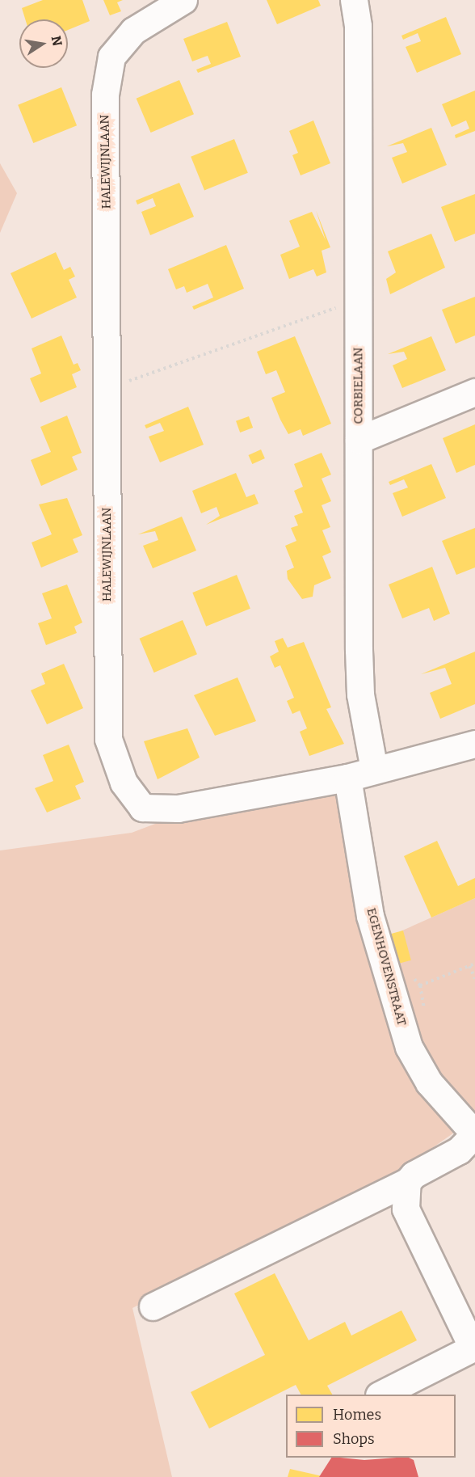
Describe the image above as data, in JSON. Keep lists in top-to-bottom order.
{
  "streets": {
    "street": ["HALEWIJNLAAN", "CORBIELAAN", "EGENHOVENSTRAAT"]
  },
  "crossings": [
    ["HALEWIJNLAAN", "CORBIELAAN"],
    ["HALEWIJNLAAN", "EGENHOVENSTRAAT"]
  ],
  "legend": ["Homes", "Shops"],
  "north": "right"
}
